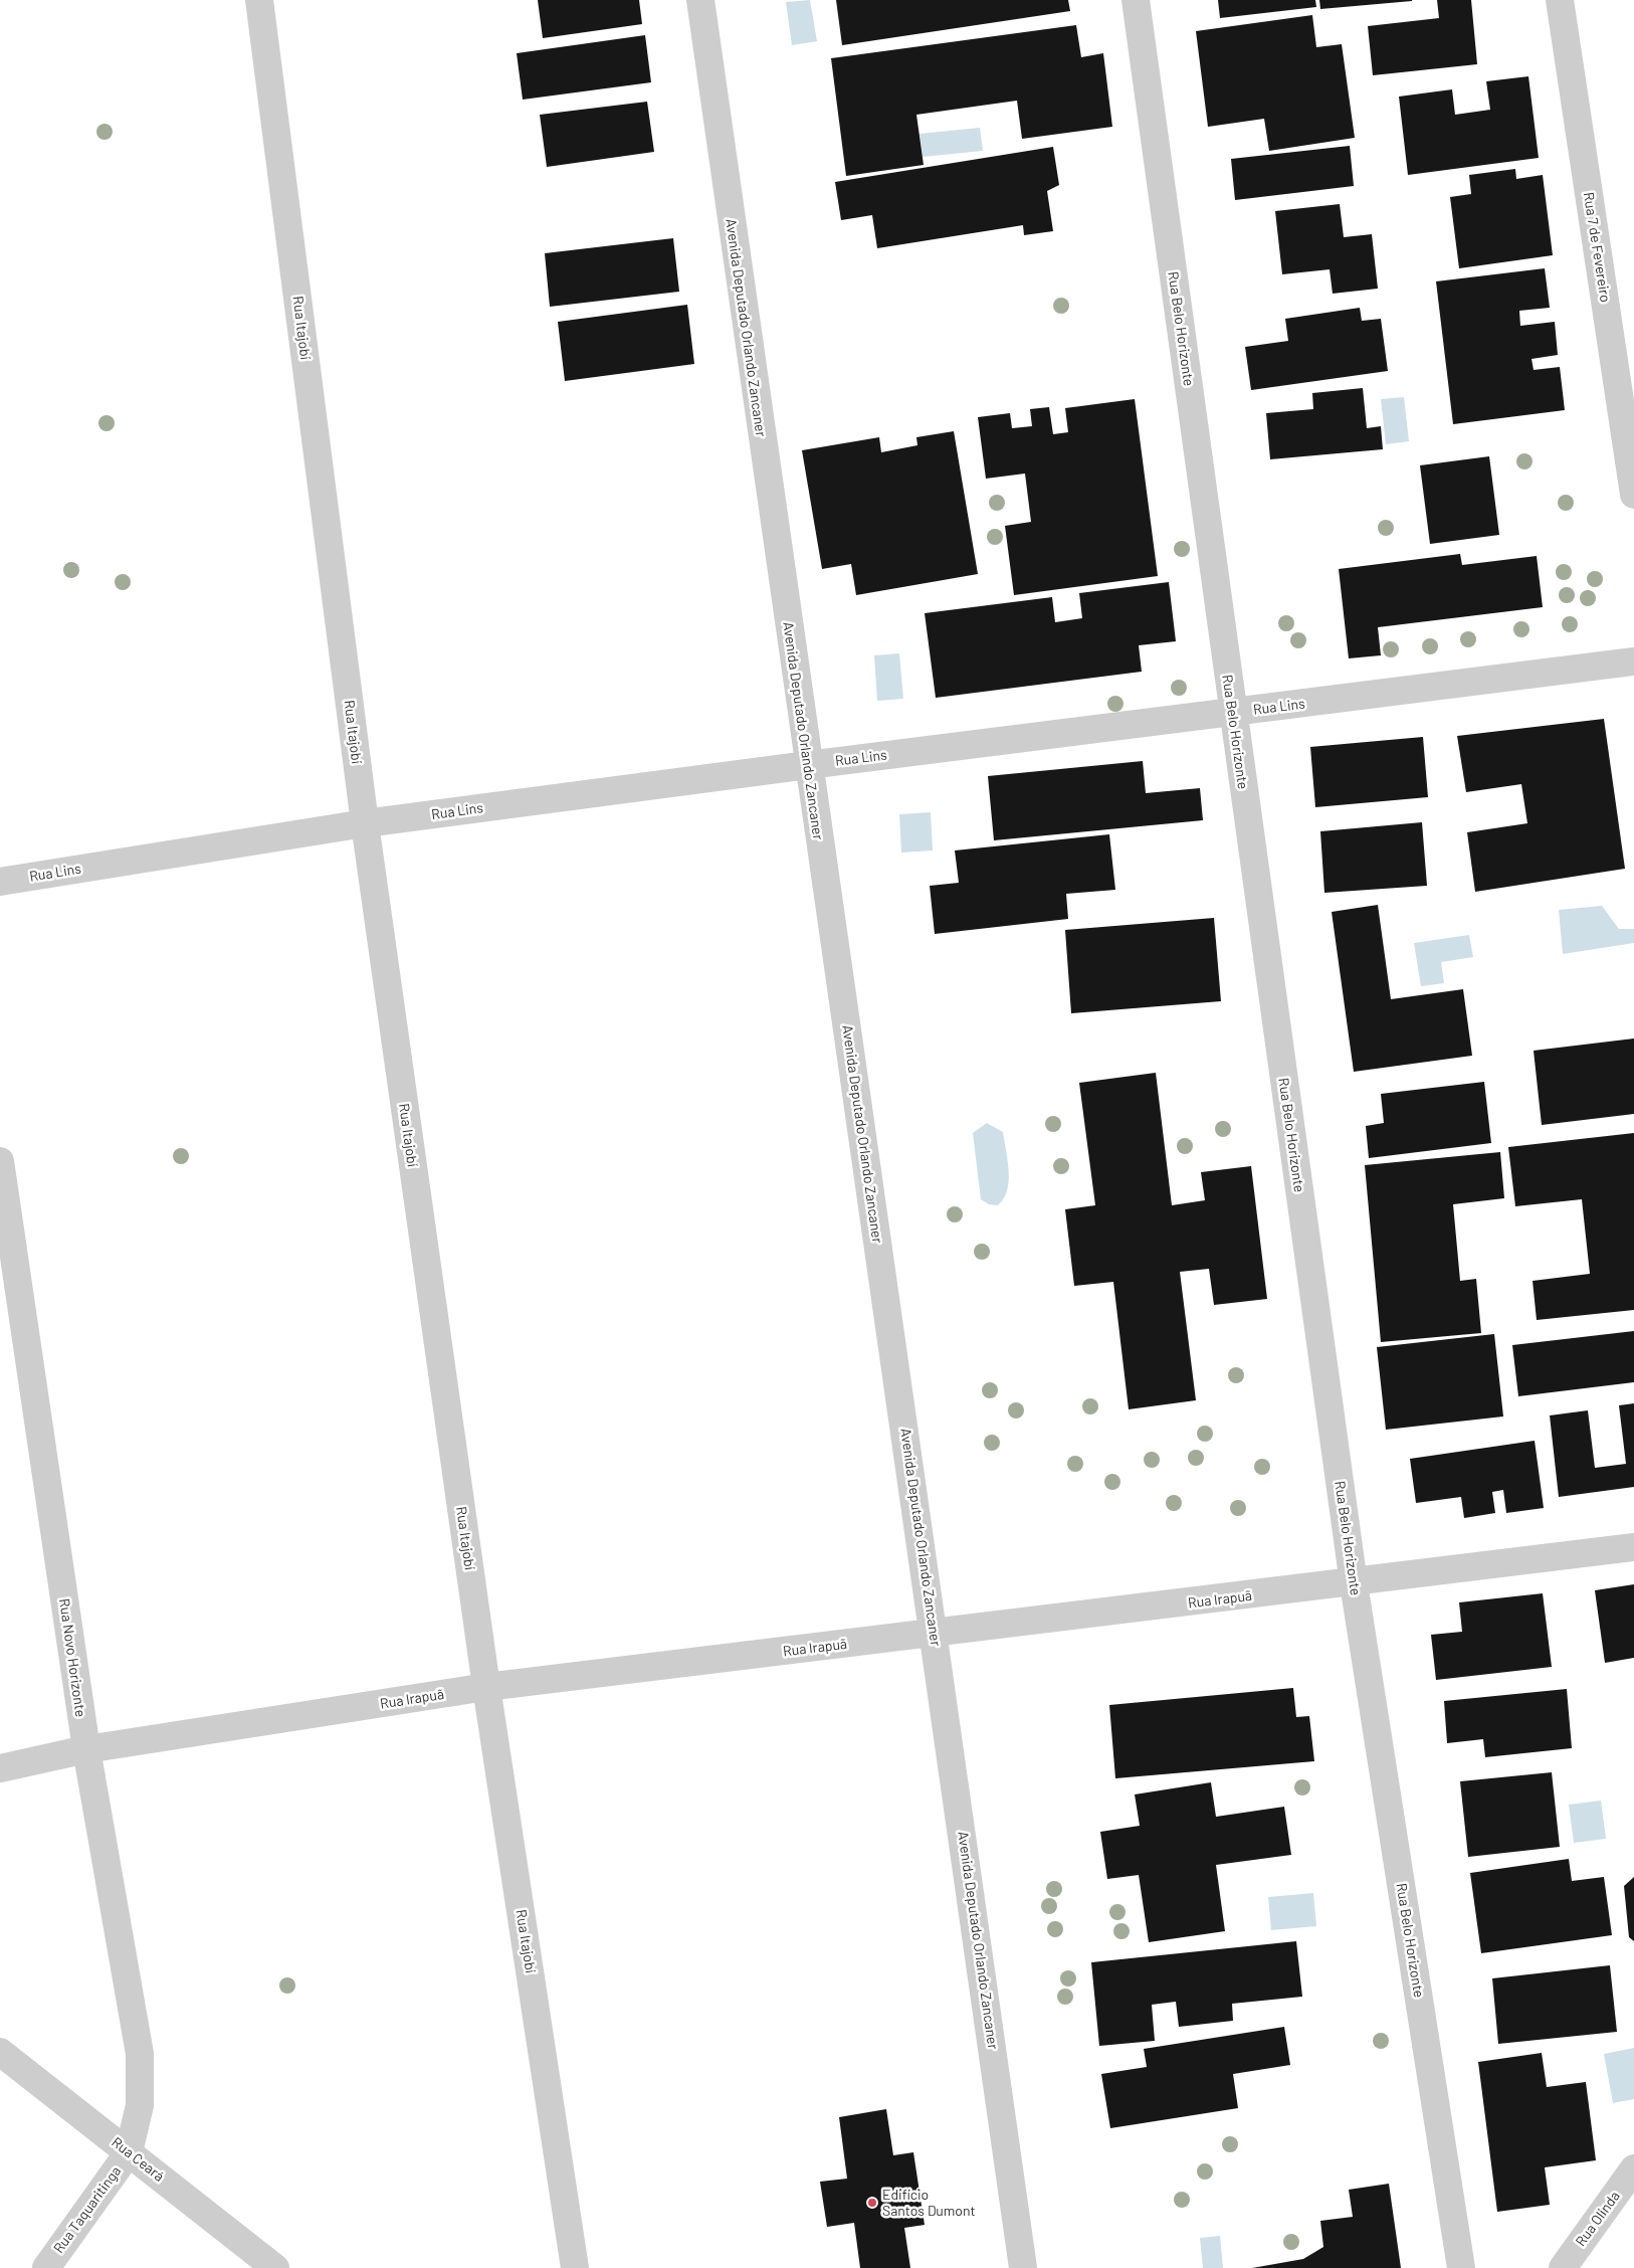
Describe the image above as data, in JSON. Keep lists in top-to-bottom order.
{
  "streets": {
    "street": [
      "Rua 7 de Fevereiro",
      "Rua Itajobí",
      "Avenida Deputado Orlando Zancaner",
      "Rua Belo Horizonte",
      "Rua Lins",
      "Rua Irapuã",
      "Rua Novo Horizonte",
      "Rua Ceará",
      "Rua Taquaritinga",
      "Rua Olinda"
    ]
  },
  "crossings": [
    ["Rua Itajobí", "Rua Lins"],
    ["Rua Itajobí", "Rua Irapuã"],
    ["Avenida Deputado Orlando Zancaner", "Rua Lins"],
    ["Avenida Deputado Orlando Zancaner", "Rua Irapuã"],
    ["Rua Belo Horizonte", "Rua Lins"],
    ["Rua Belo Horizonte", "Rua Irapuã"],
    ["Rua Irapuã", "Rua Novo Horizonte"],
    ["Rua Novo Horizonte", "Rua Ceará"],
    ["Rua Novo Horizonte", "Rua Taquaritinga"],
    ["Rua Ceará", "Rua Taquaritinga"]
  ],
  "places": ["Edifício Santos Dumont"]
}
